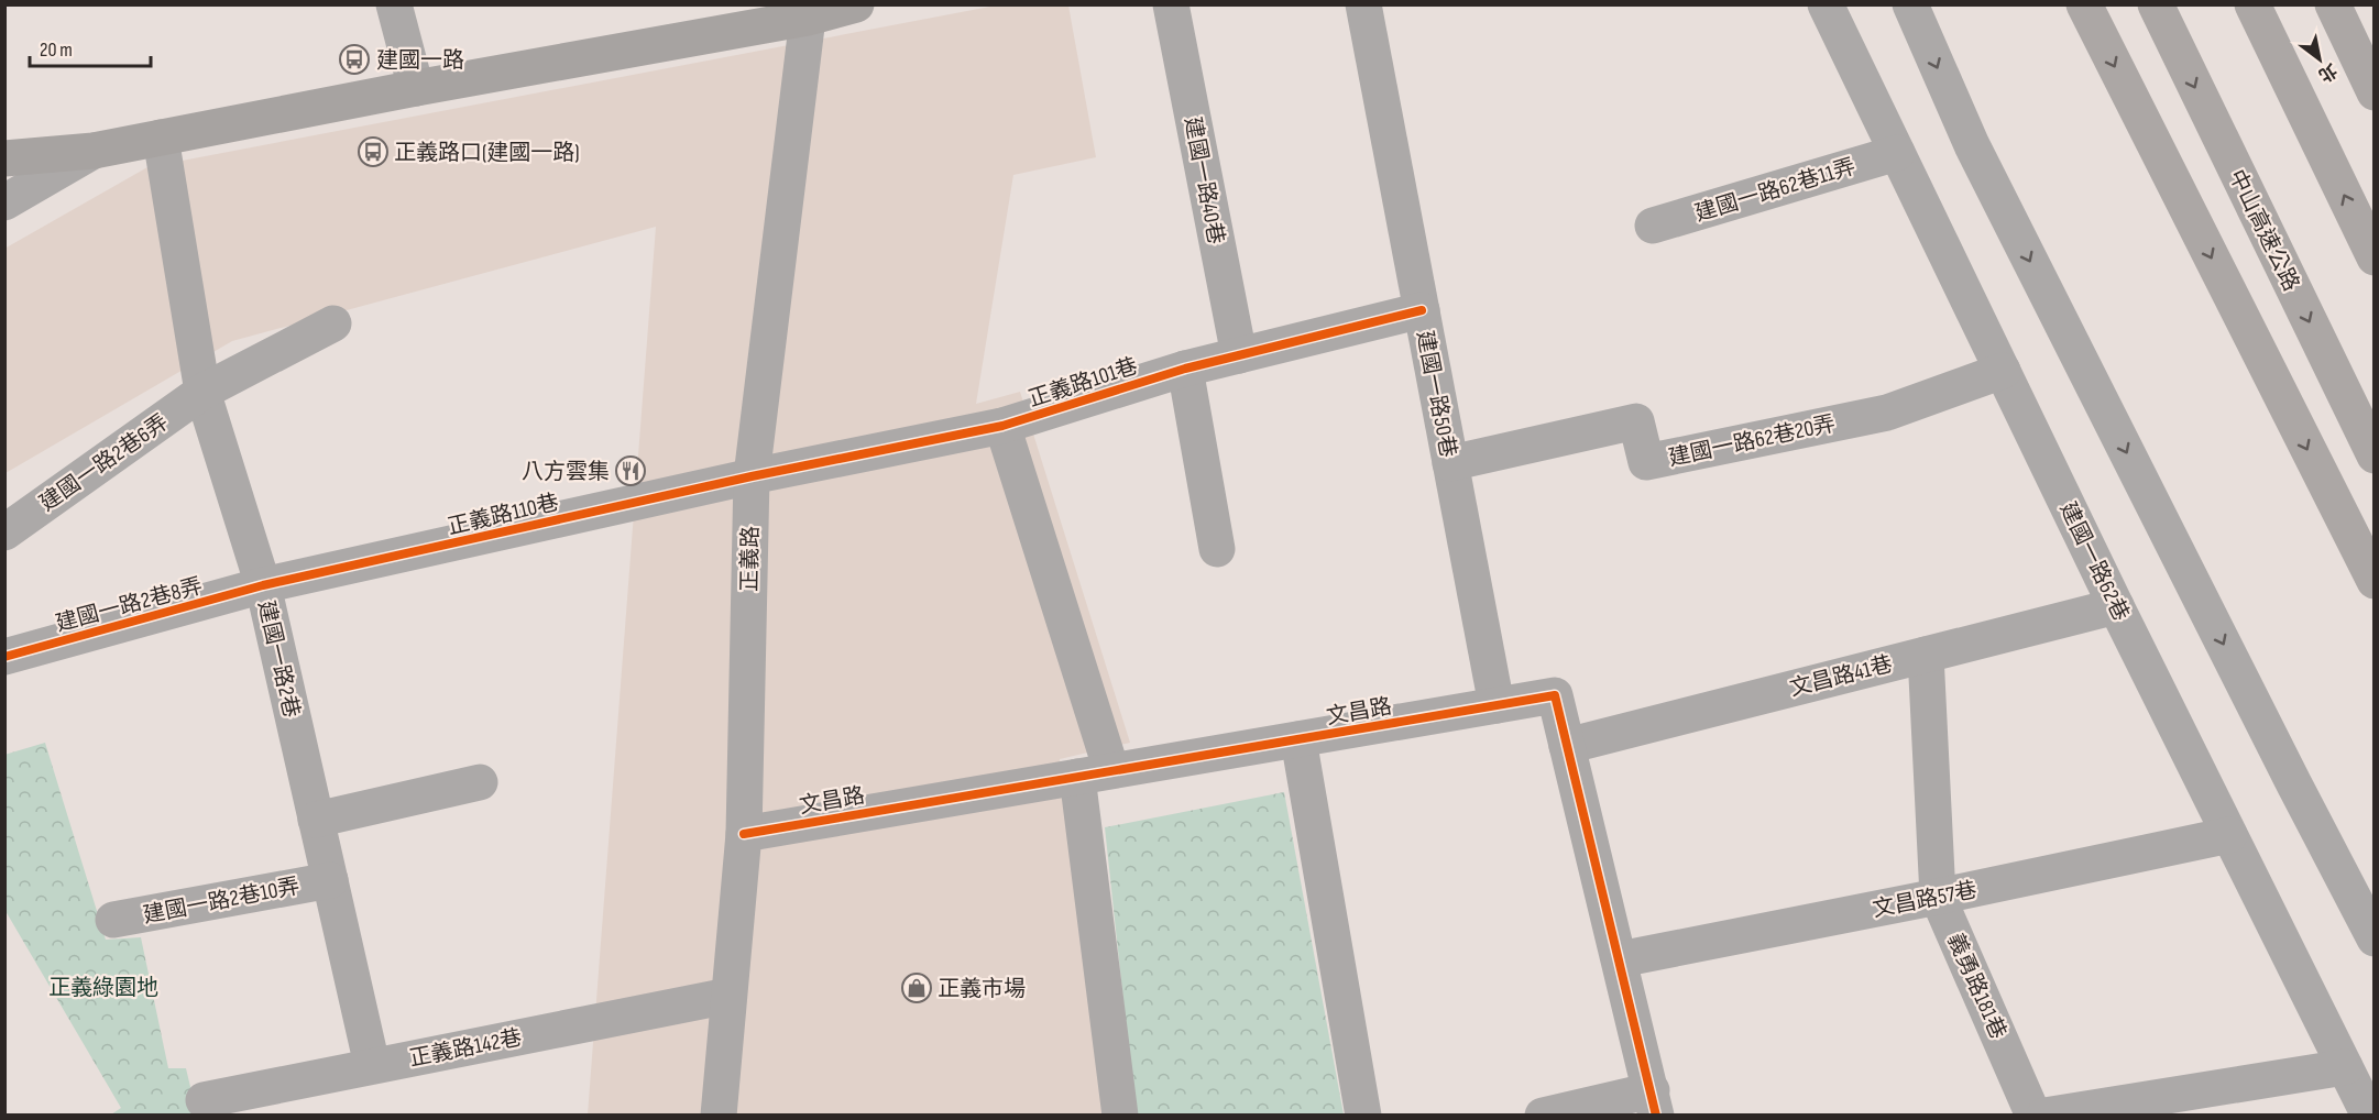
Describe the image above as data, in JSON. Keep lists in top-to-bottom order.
{
  "streets": {
    "highway": ["中山高速公路"],
    "street": [
      "建國一路40巷",
      "建國一路62巷11弄",
      "正義路101巷",
      "建國一路50巷",
      "建國一路62巷20弄",
      "建國一路2巷6弄",
      "正義路110巷",
      "正義路",
      "建國一路62巷",
      "建國一路2巷8弄",
      "建國一路2巷",
      "文昌路41巷",
      "文昌路",
      "文昌路57巷",
      "建國一路2巷10弄",
      "義勇路181巷",
      "正義路142巷"
    ]
  },
  "crossings": [
    ["建國一路40巷", "正義路101巷"],
    ["建國一路62巷11弄", "建國一路62巷"],
    ["正義路101巷", "建國一路50巷"],
    ["正義路101巷", "正義路110巷"],
    ["正義路101巷", "正義路"],
    ["建國一路50巷", "建國一路62巷20弄"],
    ["建國一路50巷", "文昌路"],
    ["建國一路62巷20弄", "建國一路62巷"],
    ["建國一路2巷6弄", "建國一路2巷"],
    ["正義路110巷", "正義路"],
    ["正義路110巷", "建國一路2巷8弄"],
    ["正義路110巷", "建國一路2巷"],
    ["正義路", "文昌路"],
    ["正義路", "正義路142巷"],
    ["建國一路62巷", "文昌路41巷"],
    ["建國一路62巷", "文昌路57巷"],
    ["建國一路2巷8弄", "建國一路2巷"],
    ["建國一路2巷", "建國一路2巷10弄"],
    ["建國一路2巷", "正義路142巷"],
    ["文昌路41巷", "文昌路"],
    ["文昌路41巷", "義勇路181巷"],
    ["文昌路", "文昌路57巷"],
    ["文昌路57巷", "義勇路181巷"]
  ],
  "parks": ["正義綠園地"],
  "places": {
    "bus stop": ["建國一路", "正義路口(建國一路)"],
    "restaurant": ["八方雲集"],
    "shop": ["正義市場"]
  },
  "scale_bar": "20 m",
  "north": "bottom right"
}
